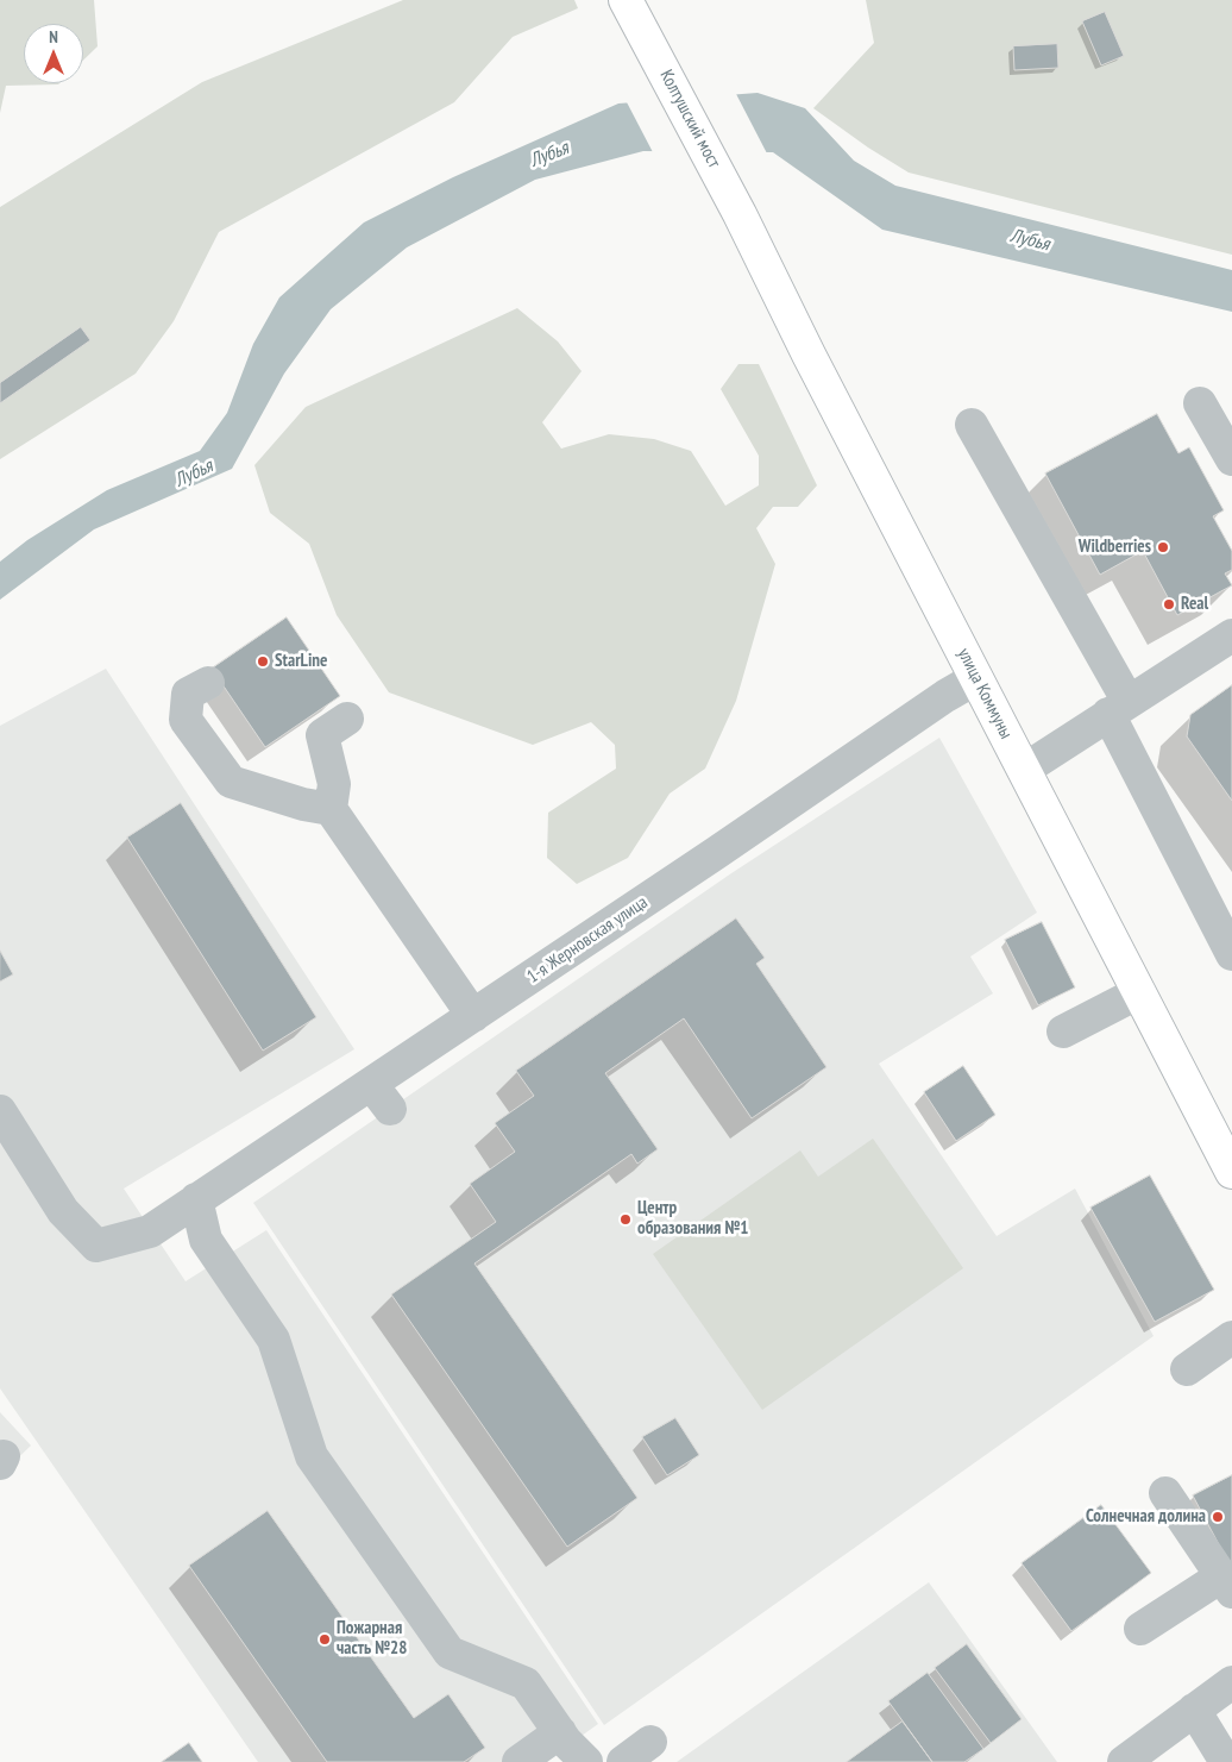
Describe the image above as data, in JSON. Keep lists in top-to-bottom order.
{
  "streets": {
    "main road": ["Колтушский мост", "улица Коммуны"],
    "street": ["1-я Жерновская улица"]
  },
  "crossings": [
    ["Колтушский мост", "улица Коммуны"],
    ["улица Коммуны", "1-я Жерновская улица"]
  ],
  "water": ["Лубья"],
  "places": [
    "Wildberries",
    "Real",
    "StarLine",
    "Центр образования №1",
    "Солнечная долина",
    "Пожарная часть №28"
  ],
  "north": "top"
}
